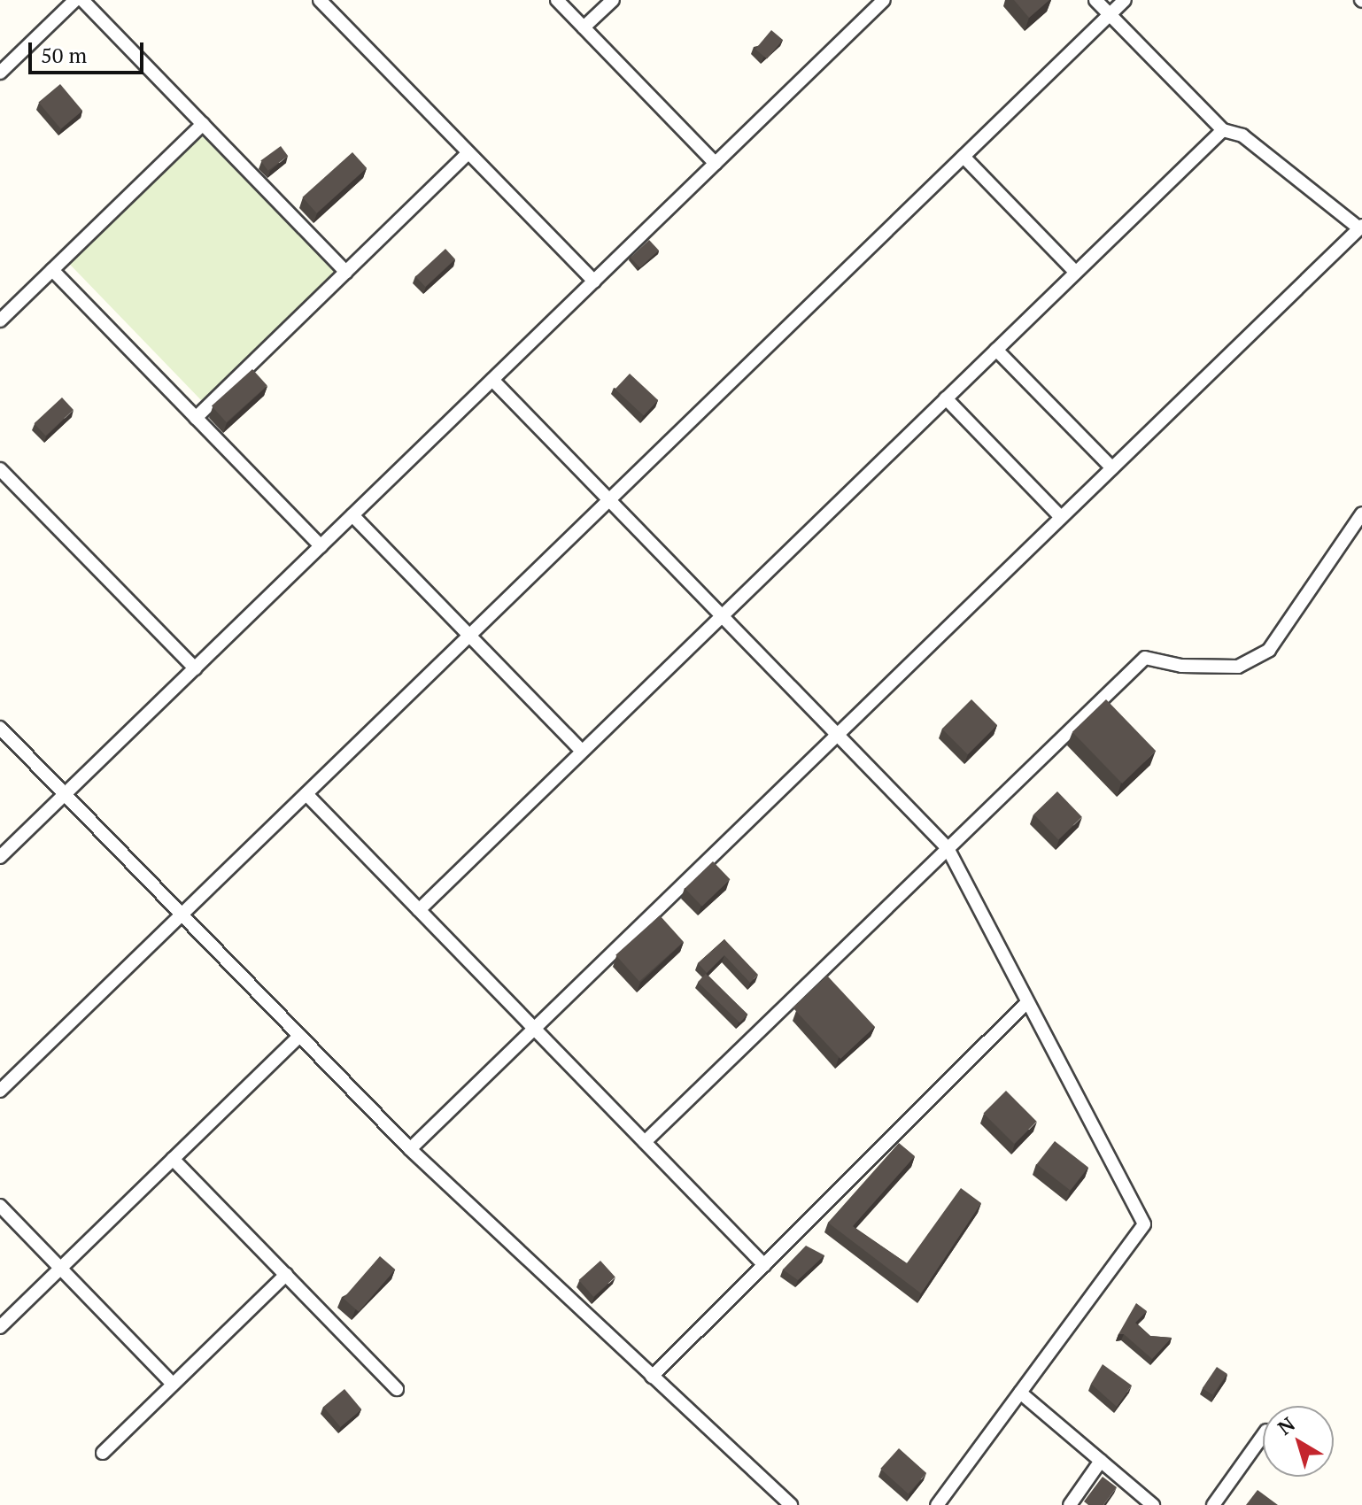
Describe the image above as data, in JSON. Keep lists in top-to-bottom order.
{
  "scale_bar": "50 m",
  "north": "top left"
}
